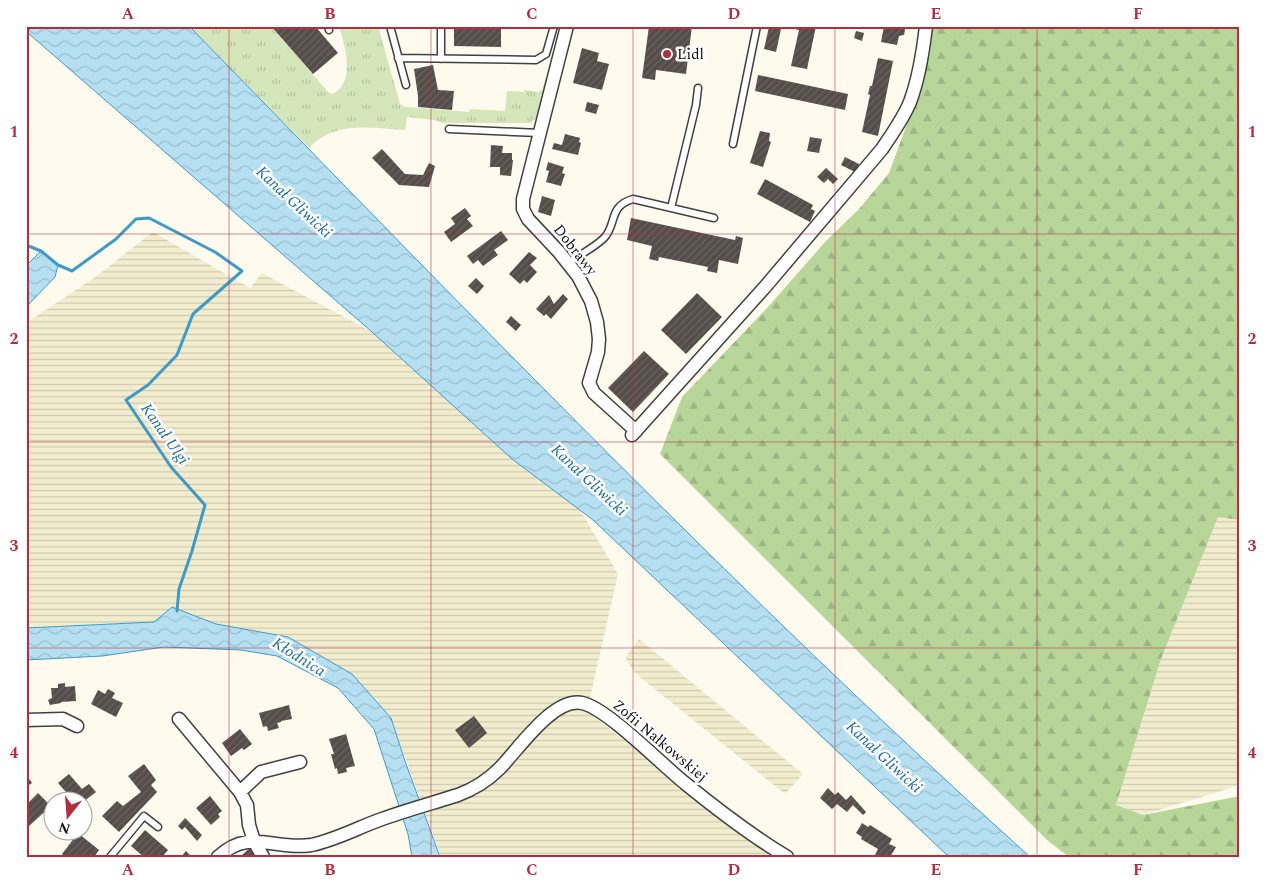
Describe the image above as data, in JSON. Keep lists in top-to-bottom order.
{
  "streets": {
    "street": ["Dobrawy", "Zofii Nałkowskiej"]
  },
  "water": ["Kanał Gliwicki", "Kanał Ulgi", "Kłodnica"],
  "places": ["Lidl"],
  "north": "bottom",
  "grid": {
    "columns": [
      "A",
      "B",
      "C",
      "D",
      "E",
      "F"
    ],
    "rows": [
      "1",
      "2",
      "3",
      "4"
    ]
  }
}
